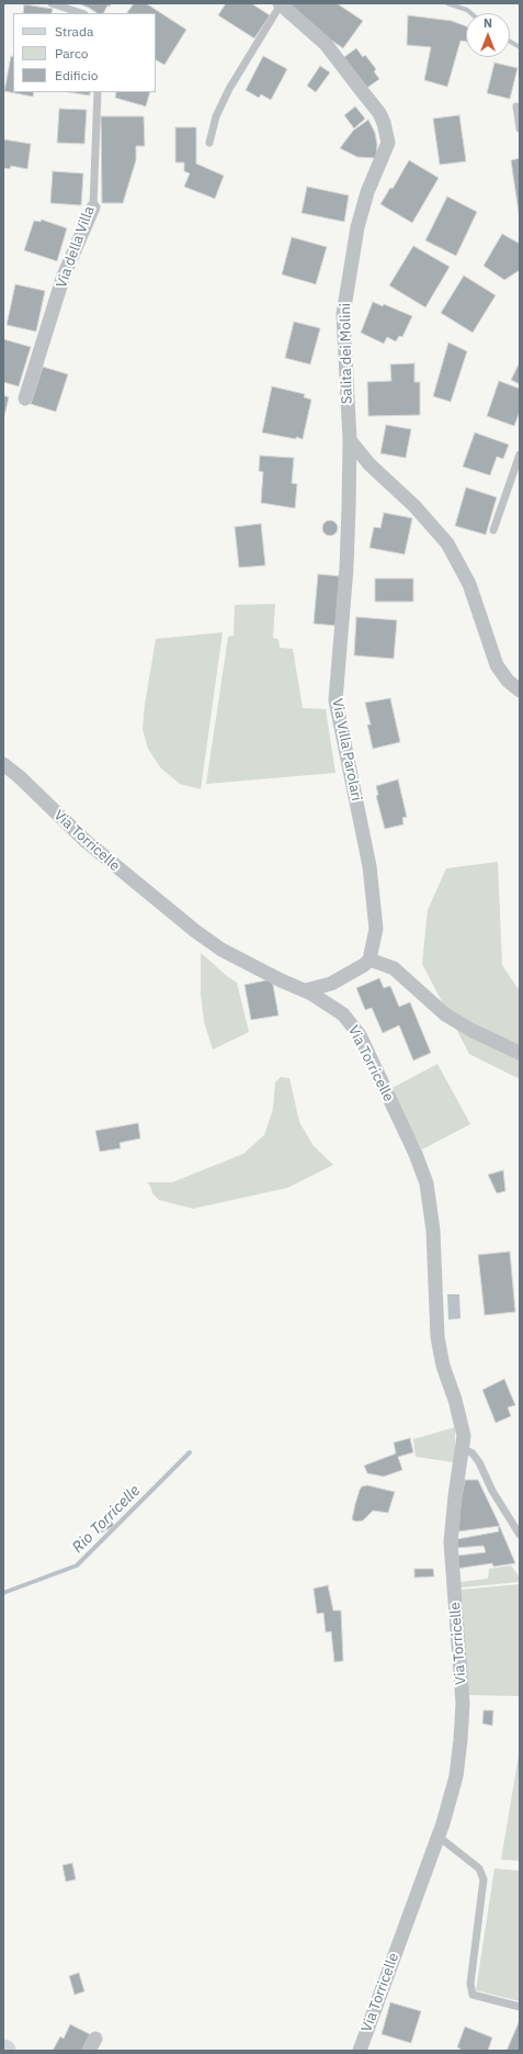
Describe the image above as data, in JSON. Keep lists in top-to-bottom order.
{
  "streets": {
    "street": [
      "Via della Villa",
      "Salita dei Molini",
      "Via Villa Parolari",
      "Via Torricelle"
    ]
  },
  "crossings": [
    ["Salita dei Molini", "Via Villa Parolari"]
  ],
  "water": ["Rio Torricelle"],
  "legend": ["Strada", "Parco", "Edificio"],
  "north": "top"
}
